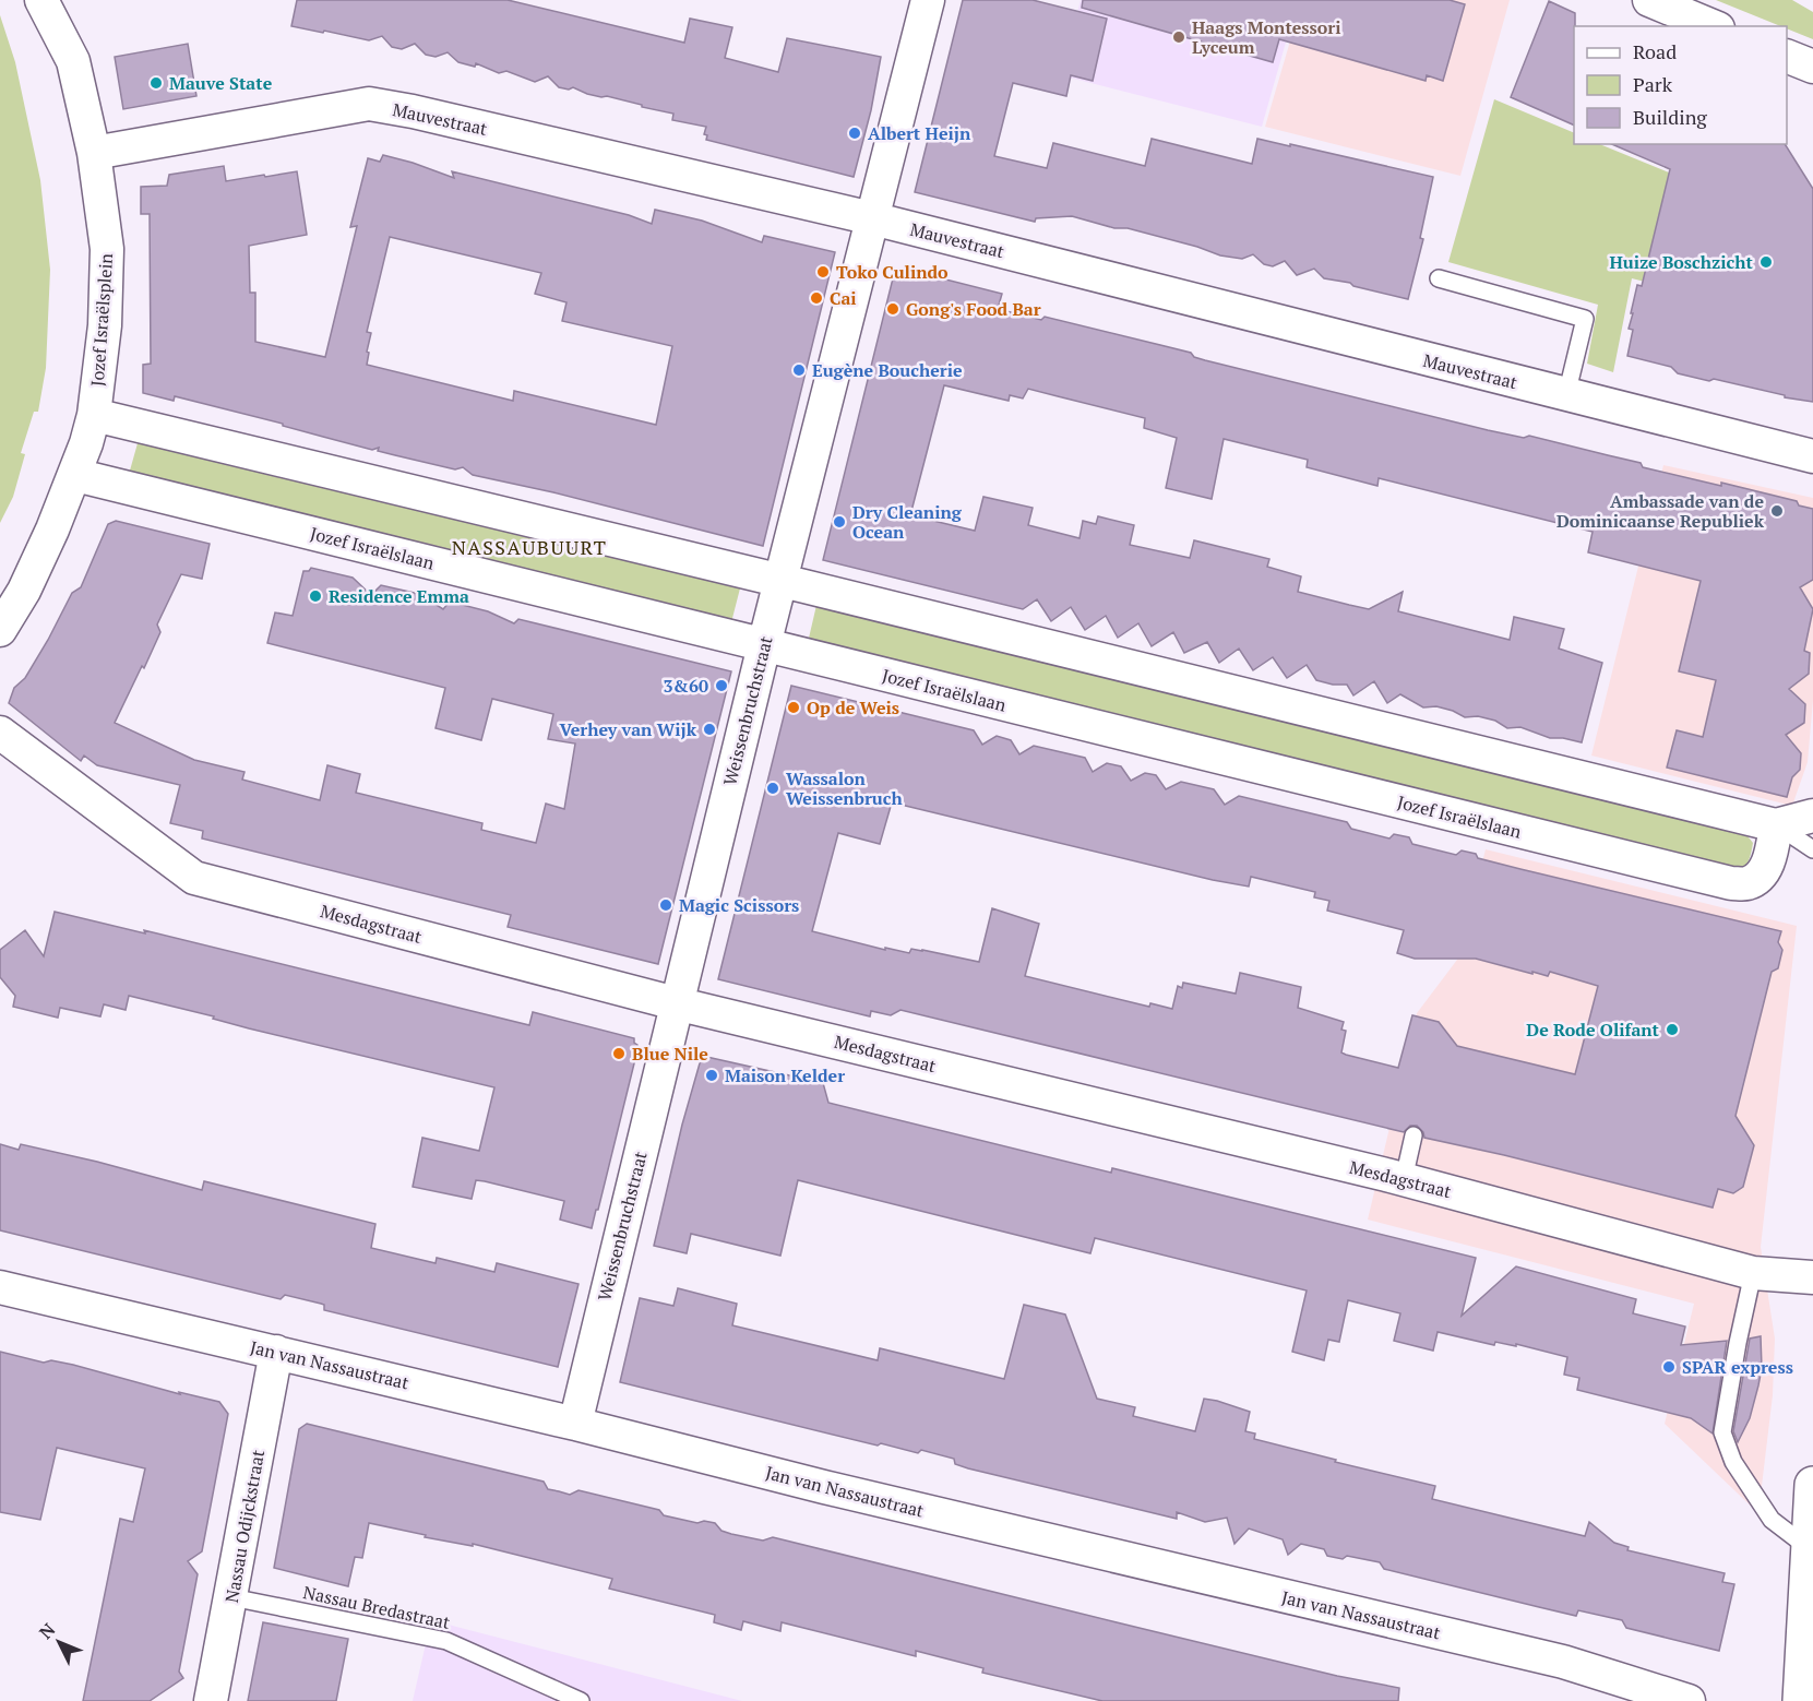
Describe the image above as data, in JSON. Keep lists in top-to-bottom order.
{
  "streets": {
    "street": [
      "Mauvestraat",
      "Jozef Israëlsplein",
      "Jozef Israëlslaan",
      "Weissenbruchstraat",
      "Mesdagstraat",
      "Jan van Nassaustraat",
      "Nassau Odijckstraat"
    ],
    "lane": ["Nassau Bredastraat"]
  },
  "crossings": [
    ["Mauvestraat", "Jozef Israëlsplein"],
    ["Mauvestraat", "Weissenbruchstraat"],
    ["Jozef Israëlsplein", "Jozef Israëlslaan"],
    ["Jozef Israëlslaan", "Weissenbruchstraat"],
    ["Weissenbruchstraat", "Mesdagstraat"],
    ["Weissenbruchstraat", "Jan van Nassaustraat"],
    ["Jan van Nassaustraat", "Nassau Odijckstraat"],
    ["Nassau Odijckstraat", "Nassau Bredastraat"]
  ],
  "districts": ["NASSAUBUURT"],
  "places": [
    "Haags Montessori Lyceum",
    "Mauve State",
    "Albert Heijn",
    "Huize Boschzicht",
    "Toko Culindo",
    "Cai",
    "Gong's Food Bar",
    "Eugène Boucherie",
    "Ambassade van de Dominicaanse Republiek",
    "Dry Cleaning Ocean",
    "Residence Emma",
    "3&60",
    "Op de Weis",
    "Verhey van Wijk",
    "Wassalon Weissenbruch",
    "Magic Scissors",
    "De Rode Olifant",
    "Blue Nile",
    "Maison Kelder",
    "SPAR express"
  ],
  "legend": ["Road", "Park", "Building"],
  "north": "top left"
}
